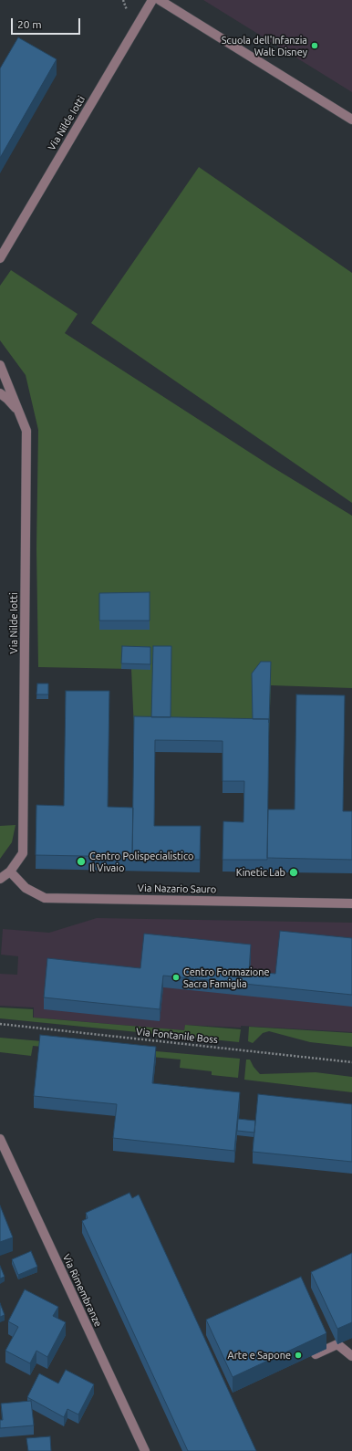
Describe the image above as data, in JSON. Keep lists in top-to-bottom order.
{
  "streets": {
    "street": ["Via Nilde Iotti", "Via Nazario Sauro", "Via Rimembranze"],
    "path": ["Via Fontanile Boss"]
  },
  "crossings": [
    ["Via Nilde Iotti", "Via Nazario Sauro"]
  ],
  "places": [
    "Scuola dell'Infanzia Walt Disney",
    "Centro Polispecialistico Il Vivaio",
    "Kinetic Lab",
    "Centro Formazione Sacra Famiglia",
    "Arte e Sapone"
  ],
  "scale_bar": "20 m"
}
